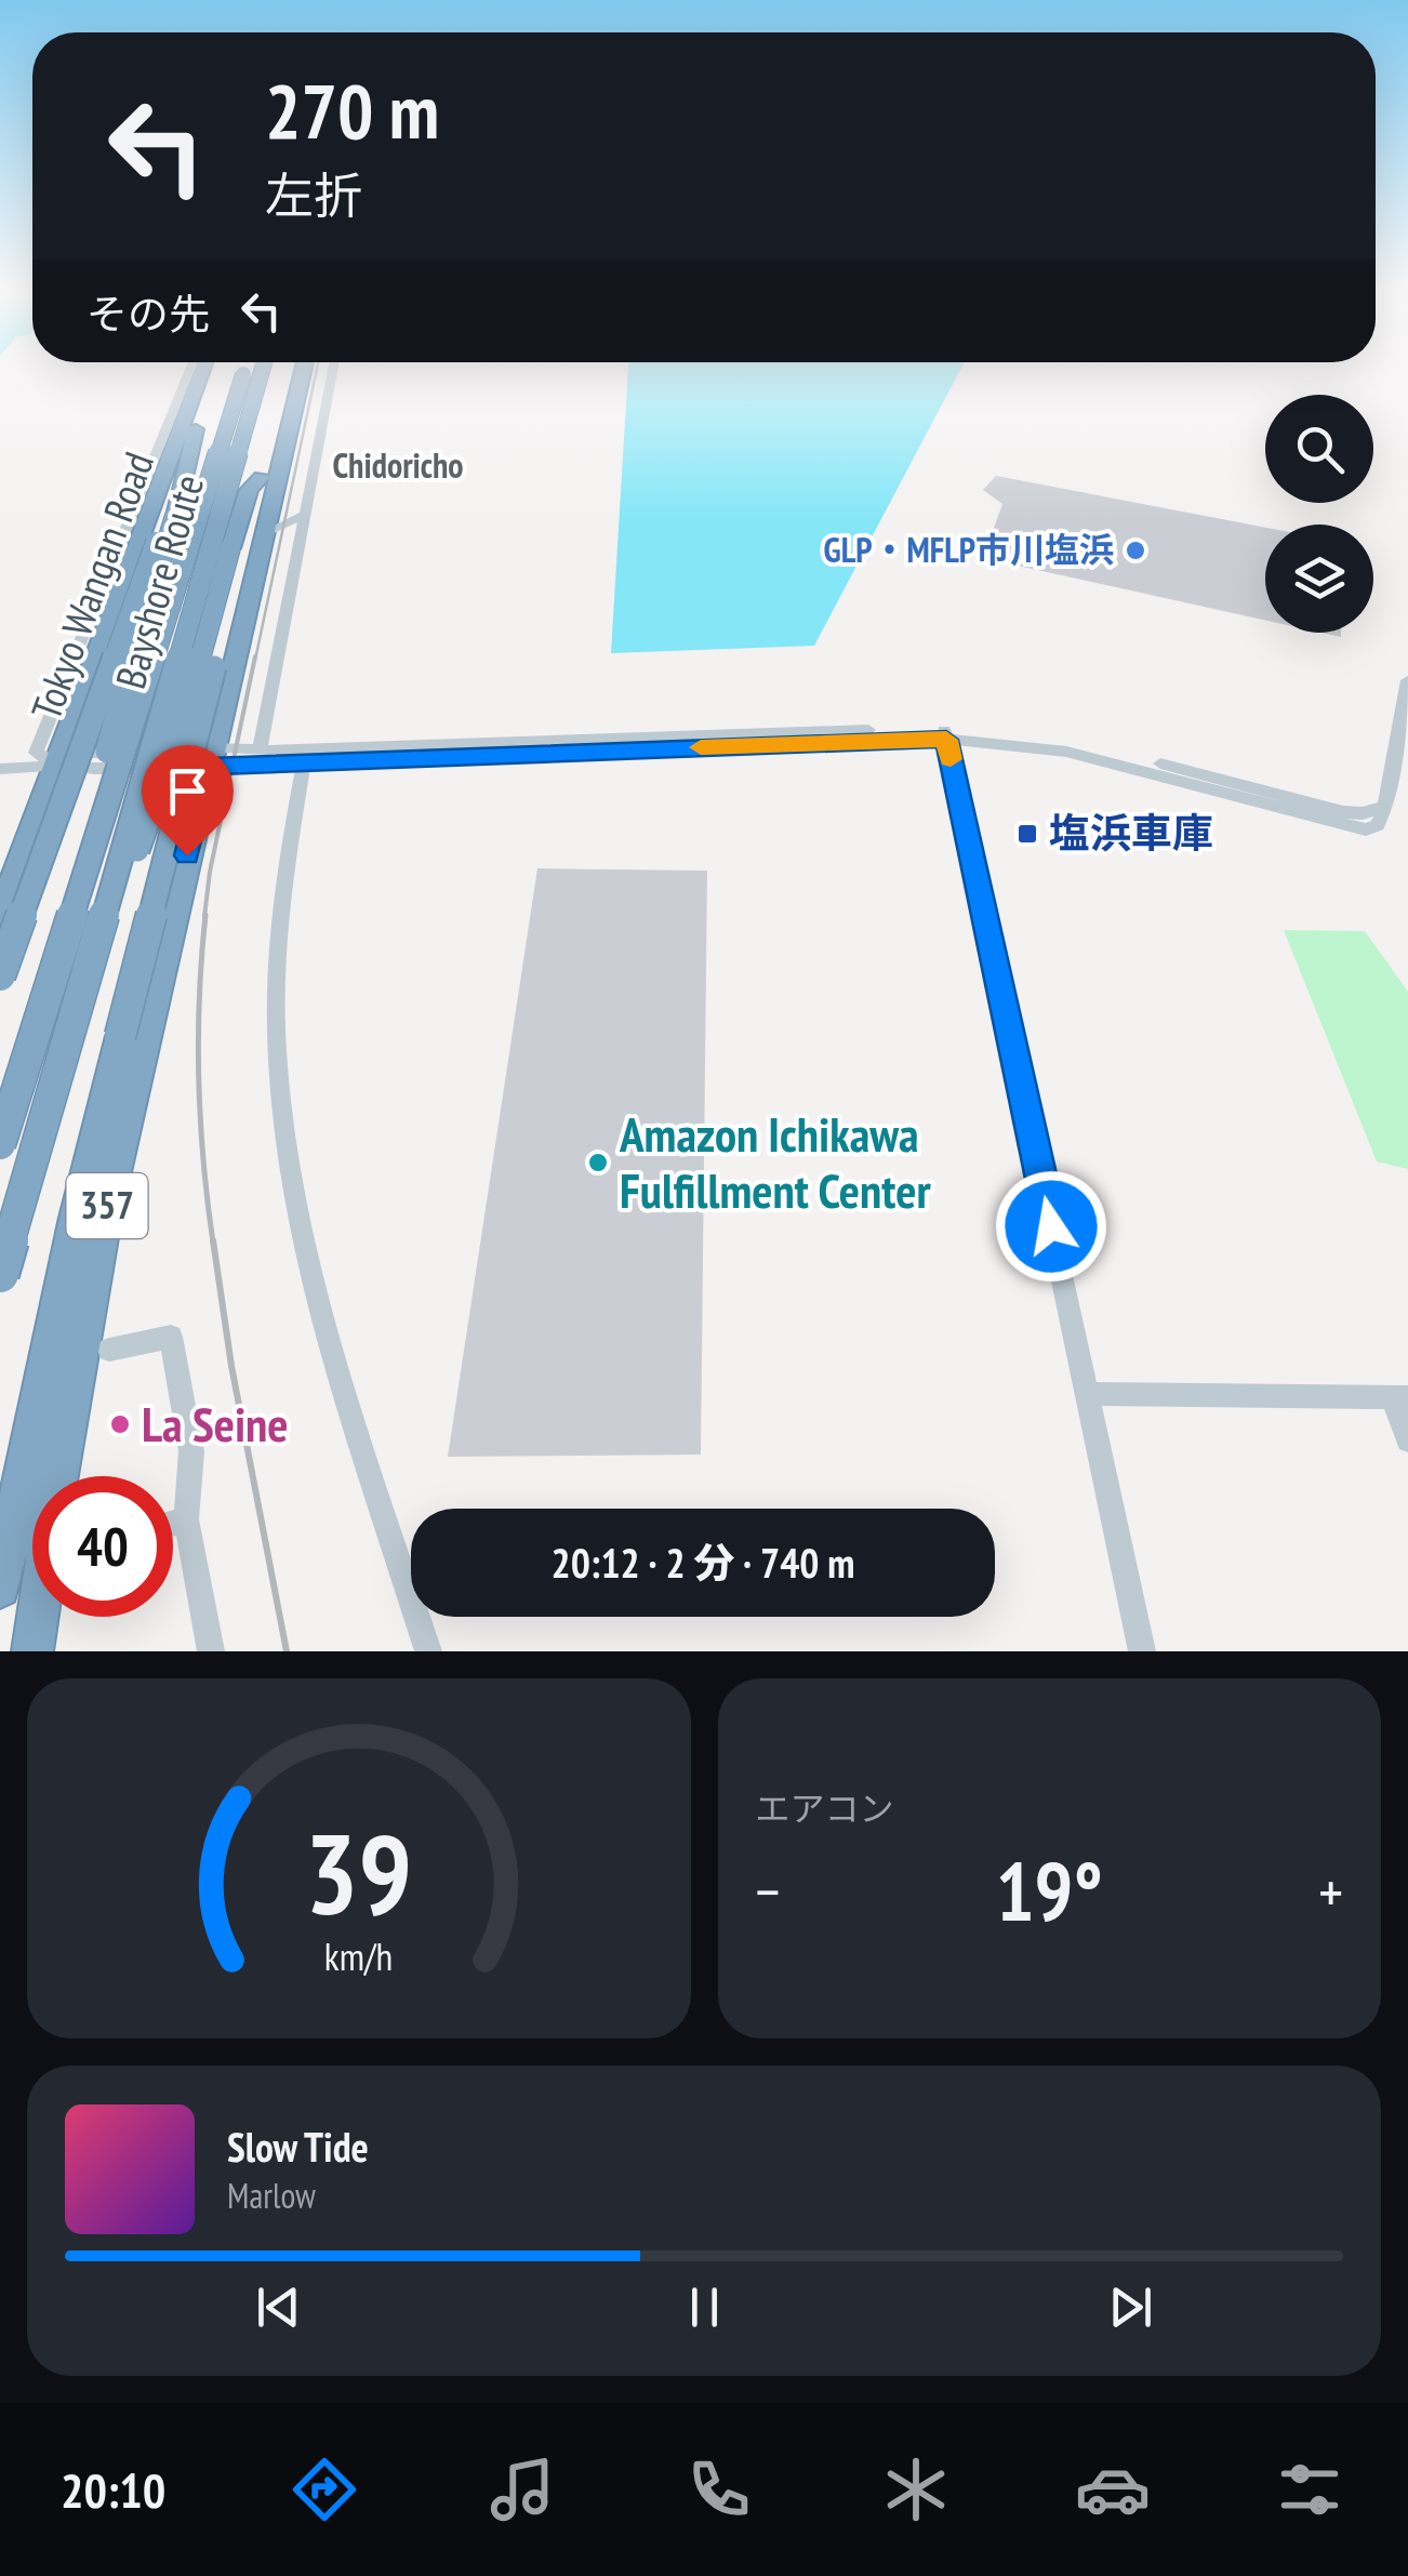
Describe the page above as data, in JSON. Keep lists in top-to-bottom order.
{
  "streets": {
    "highway": ["Bayshore Route", "Tokyo Wangan Road", "357"]
  },
  "districts": ["Chidoricho"],
  "places": {
    "other": ["GLP・MFLP市川塩浜", "Amazon Ichikawa Fulfillment Center", "La Seine"],
    "transit": ["塩浜車庫"]
  },
  "page": {
    "turn": ["270 m", "左折"],
    "then": "その先",
    "limit": "40",
    "trip": "20:12 · 2 分 · 740 m",
    "tile": "エアコン",
    "heat": ["−", "19°", "+"],
    "song": ["Slow Tide", "Marlow"],
    "tabs": "20:10",
    "gauge": ["39", "km/h"]
  }
}
